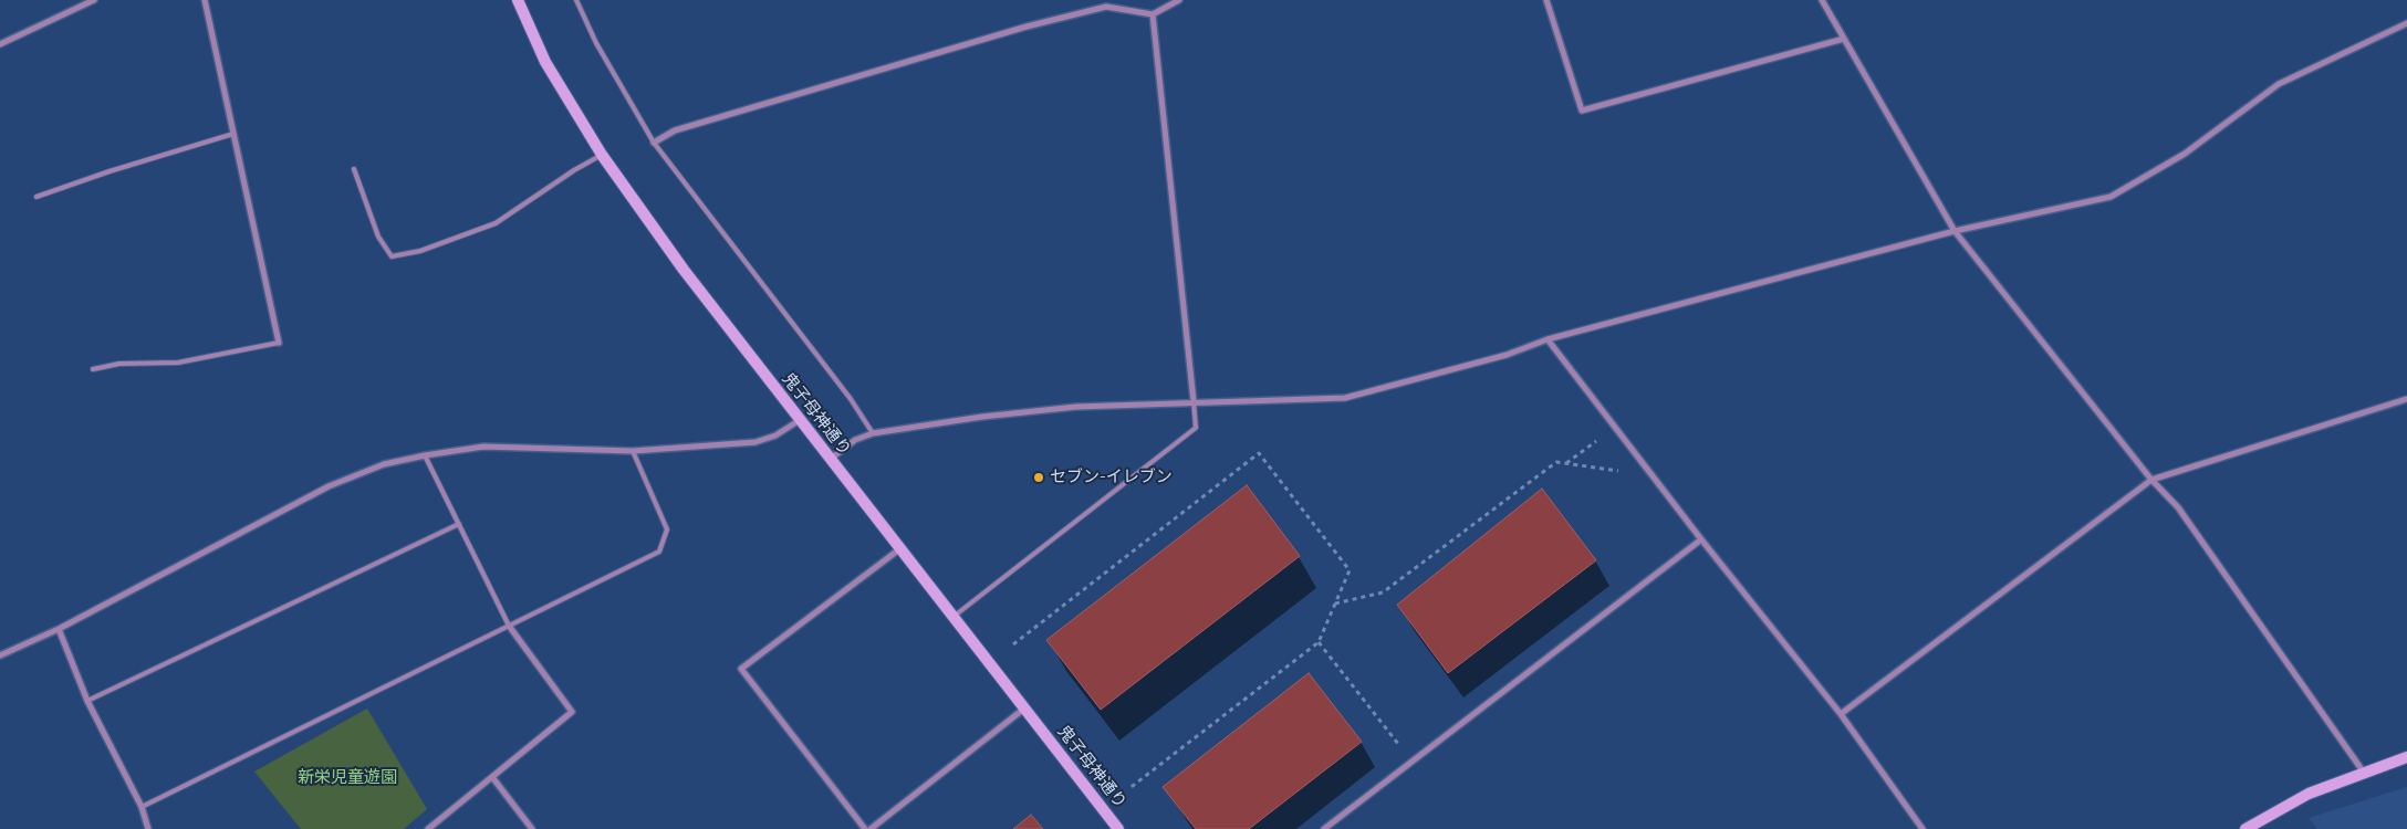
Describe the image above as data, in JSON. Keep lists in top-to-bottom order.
{
  "streets": {
    "street": ["鬼子母神通り"]
  },
  "parks": ["新栄児童遊園"],
  "places": ["セブン-イレブン"]
}
